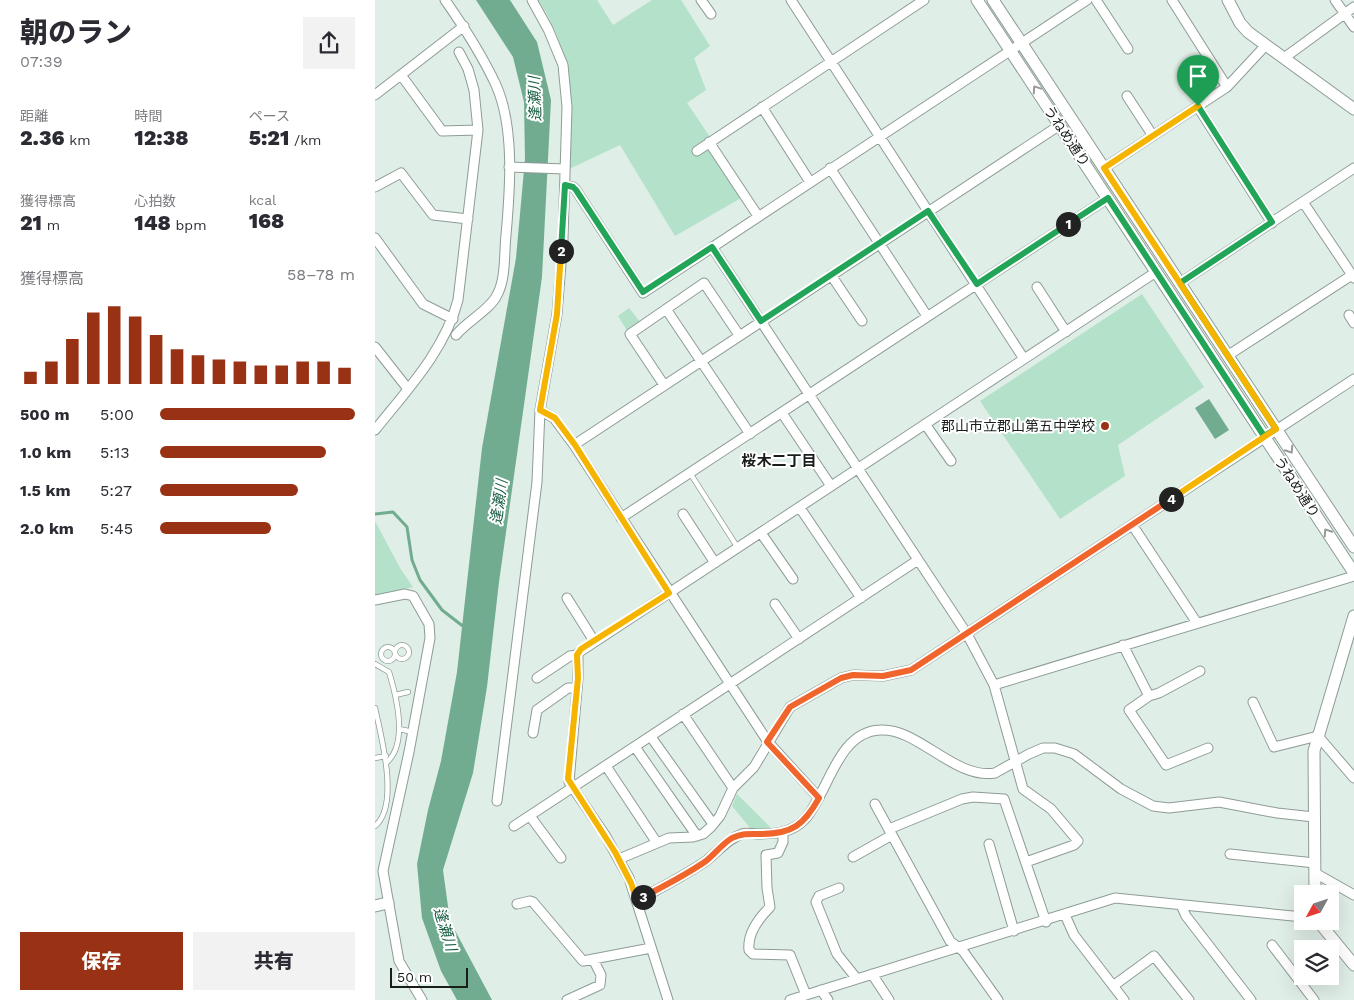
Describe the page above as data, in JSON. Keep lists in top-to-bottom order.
{
  "streets": {
    "street": ["うねめ通り"]
  },
  "districts": ["桜木二丁目"],
  "water": ["逢瀬川"],
  "places": ["郡山市立郡山第五中学校"],
  "scale_bar": "50 m",
  "north": "bottom left",
  "page": {
    "heading": ["朝のラン", "07:39"],
    "stats": [
      ["距離", "2.36 km"],
      ["時間", "12:38"],
      ["ペース", "5:21 /km"],
      ["獲得標高", "21 m"],
      ["心拍数", "148 bpm"],
      ["kcal", "168"]
    ],
    "pins": [
      "1",
      "2",
      "4",
      "3"
    ],
    "chart": ["獲得標高", "58–78 m"],
    "list": [
      {
        "name": "500 m",
        "note": "5:00"
      },
      {
        "name": "1.0 km",
        "note": "5:13"
      },
      {
        "name": "1.5 km",
        "note": "5:27"
      },
      {
        "name": "2.0 km",
        "note": "5:45"
      }
    ],
    "buttons": ["保存", "共有"],
    "scale": "50 m"
  }
}
